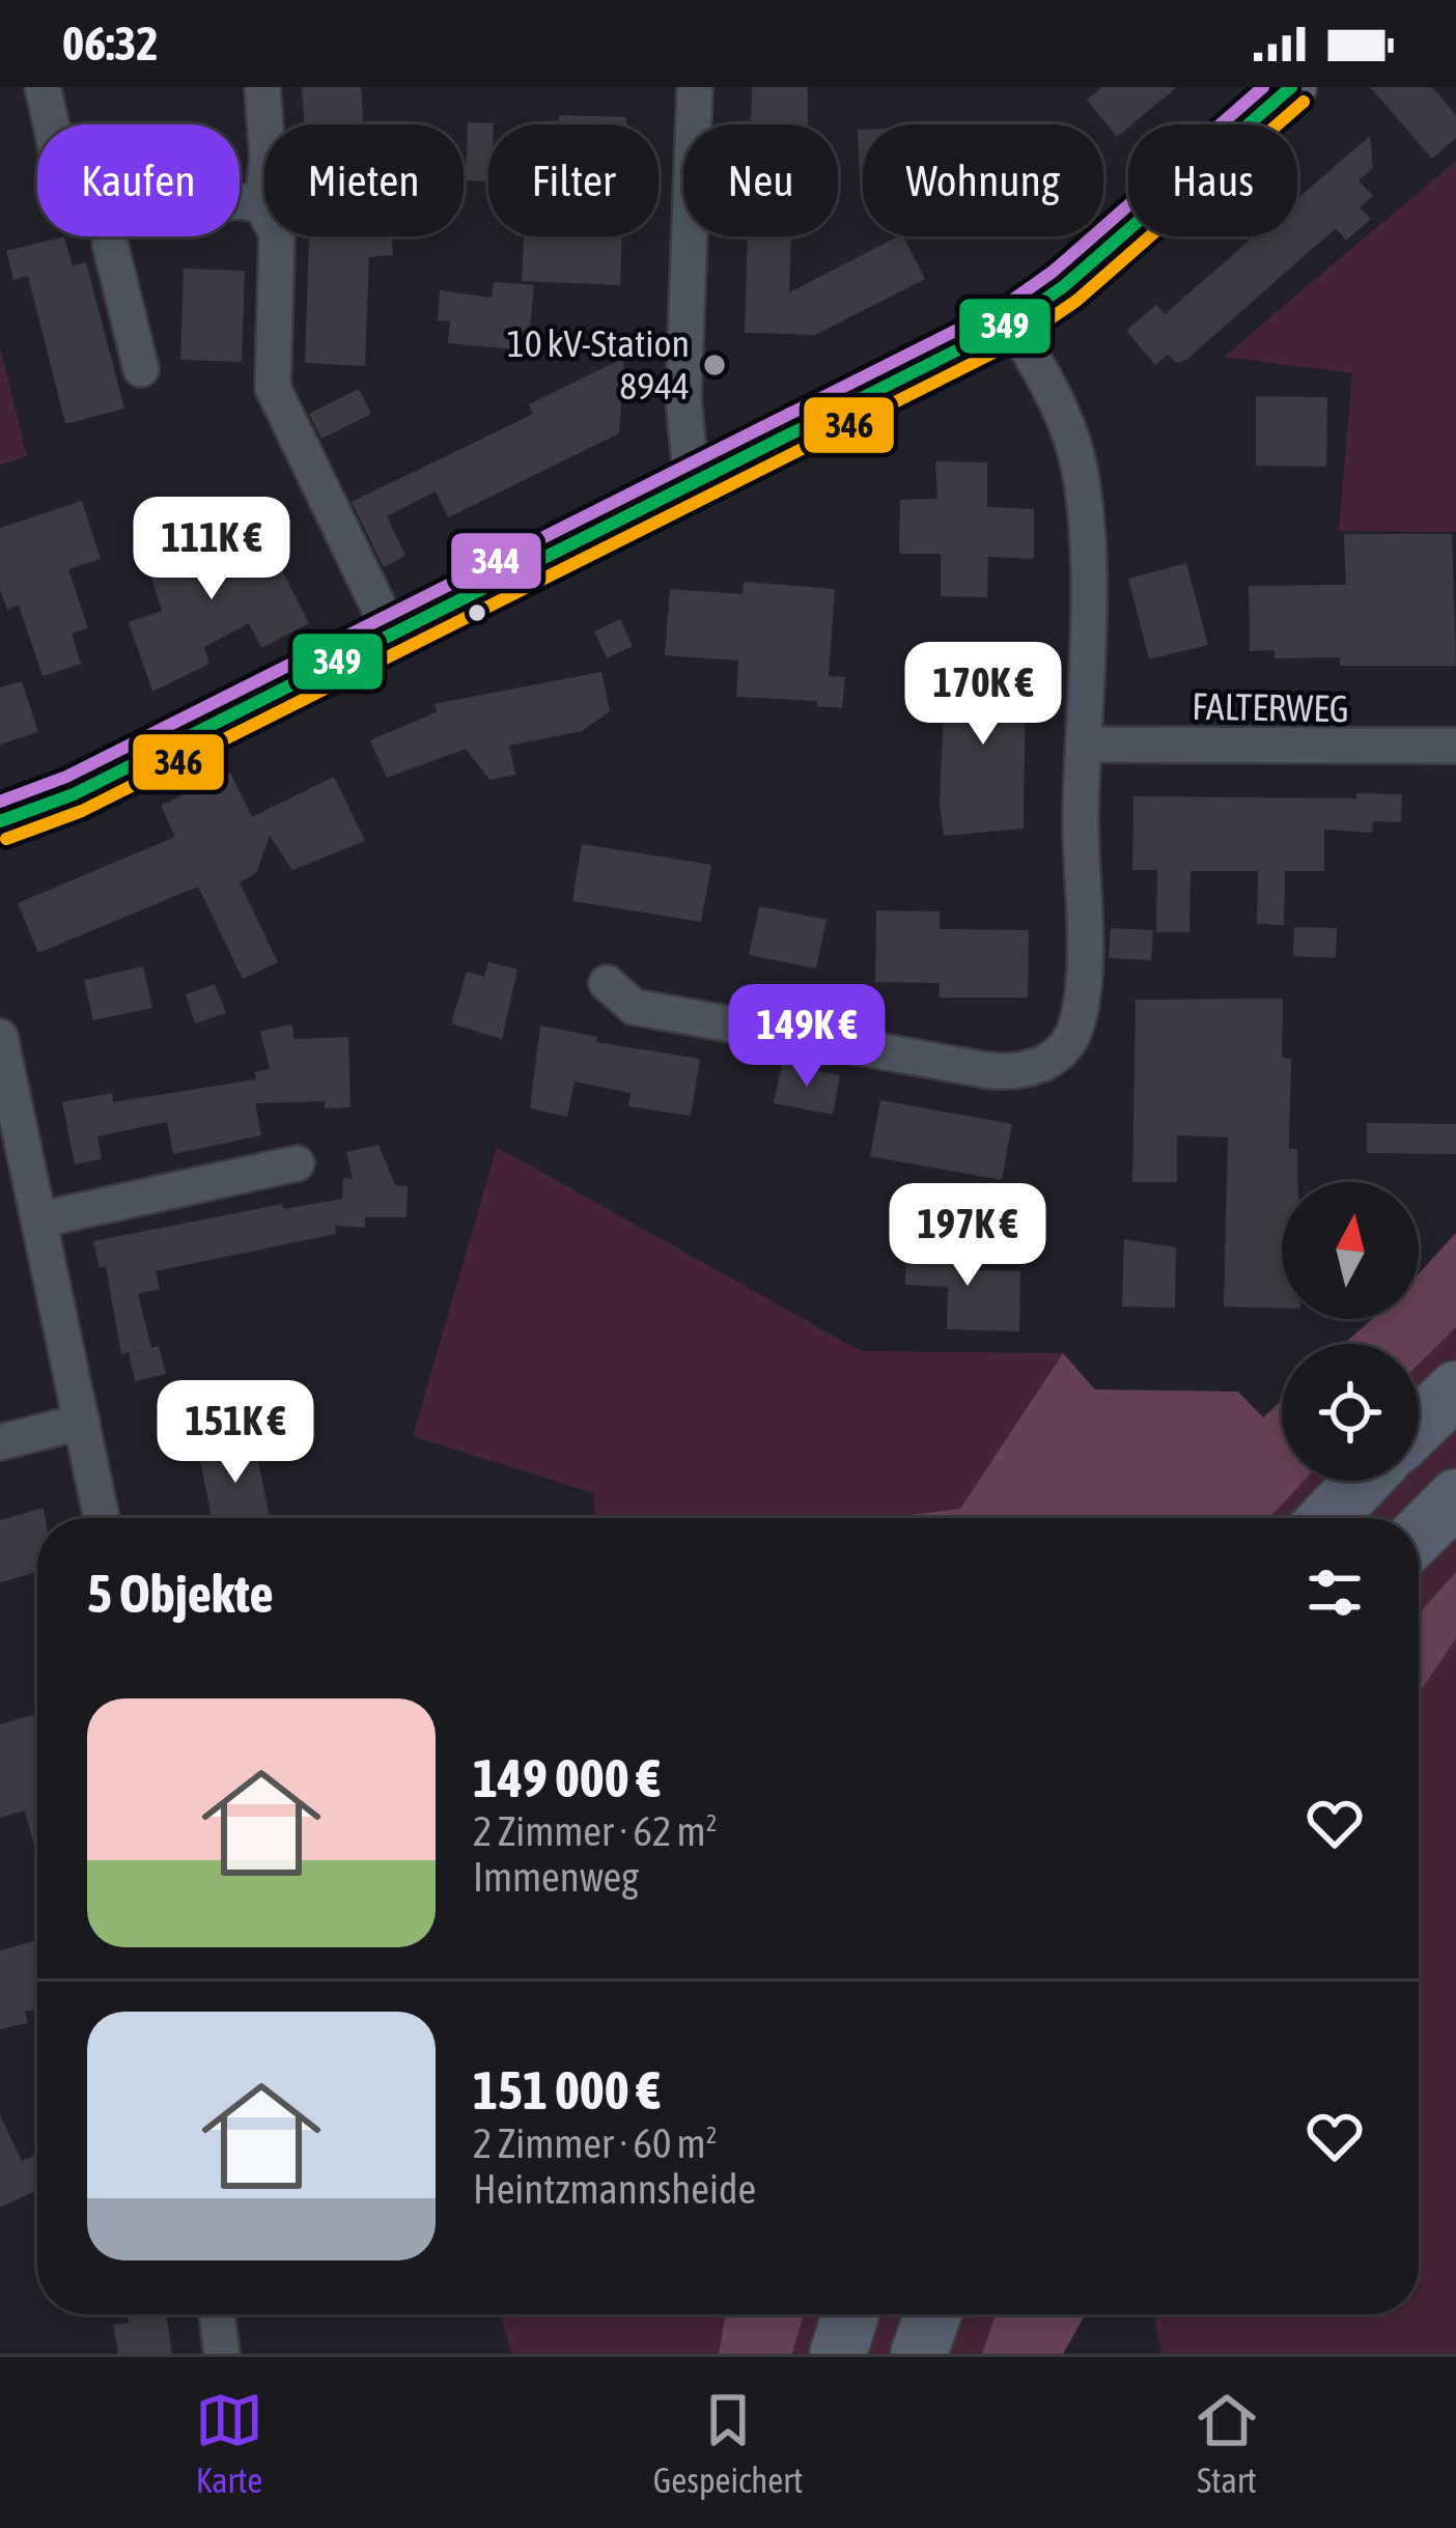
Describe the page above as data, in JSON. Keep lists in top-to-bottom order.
{
  "streets": {
    "street": ["FALTERWEG"]
  },
  "places": ["10 kV-Station 8944"],
  "lines": ["transit line 349", "transit line 344", "transit line 346"],
  "north": "top",
  "page": {
    "status": "06:32",
    "chip": [
      "Kaufen",
      "Mieten",
      "Filter",
      "Neu",
      "Wohnung",
      "Haus"
    ],
    "price": [
      "111K €",
      "170K €",
      "149K €",
      "197K €",
      "151K €"
    ],
    "heading": "5 Objekte",
    "list": [
      {
        "name": "149 000 €",
        "note": "2 Zimmer · 62 m² · Immenweg"
      },
      {
        "name": "151 000 €",
        "note": "2 Zimmer · 60 m² · Heintzmannsheide"
      }
    ],
    "tabs": ["Karte", "Gespeichert", "Start"]
  }
}
